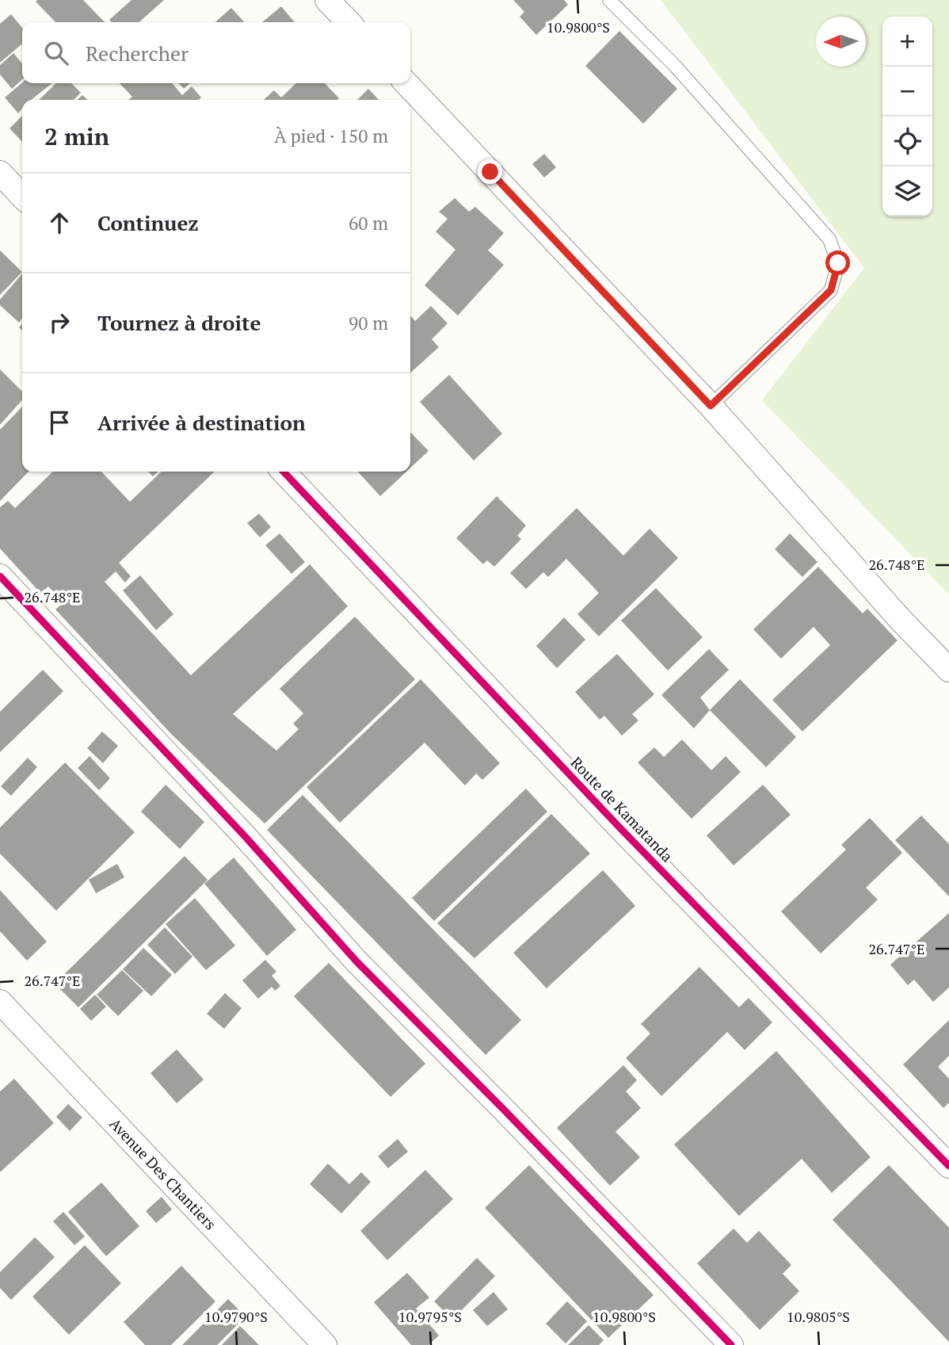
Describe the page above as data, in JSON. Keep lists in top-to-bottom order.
{
  "streets": {
    "street": ["Route de Kamatanda", "Avenue Des Chantiers"]
  },
  "north": "left",
  "page": {
    "map_buttons": ["+", "−"],
    "search": "Rechercher",
    "heading": ["2 min", "À pied · 150 m"],
    "list": [
      ["Continuez", "60 m"],
      ["Tournez à droite", "90 m"],
      "Arrivée à destination"
    ]
  },
  "coordinates": [
    "10.9800°S",
    "26.748°E",
    "26.747°E",
    "10.9790°S",
    "10.9795°S",
    "10.9805°S"
  ]
}
